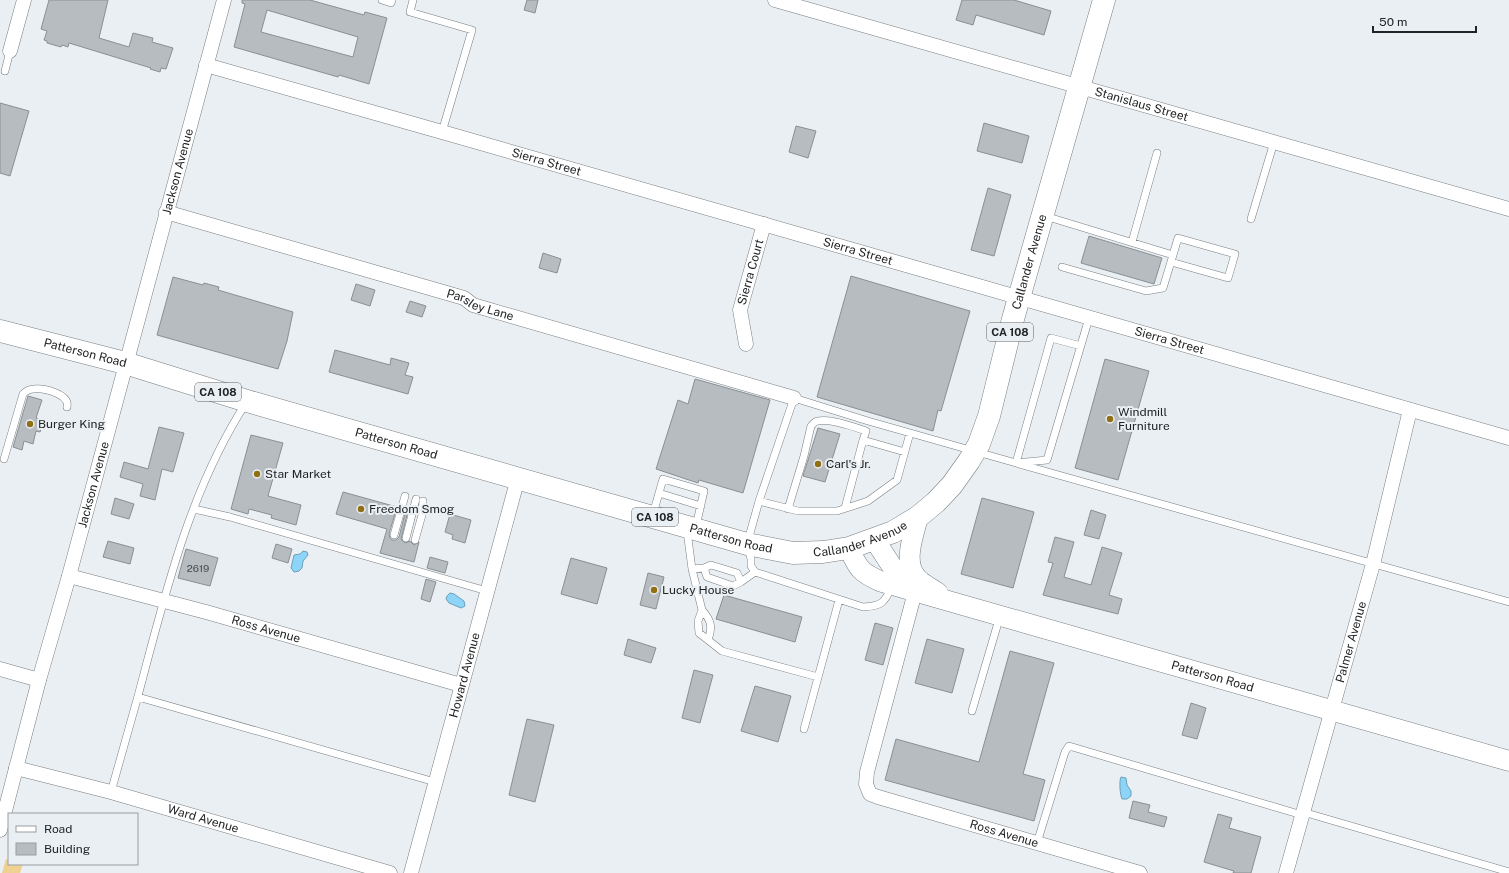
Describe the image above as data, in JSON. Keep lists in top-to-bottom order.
{
  "streets": {
    "main road": ["Callander Avenue", "CA 108", "Patterson Road"],
    "street": [
      "Stanislaus Street",
      "Sierra Street",
      "Jackson Avenue",
      "Sierra Court",
      "Parsley Lane",
      "Ross Avenue",
      "Palmer Avenue",
      "Howard Avenue",
      "Ward Avenue"
    ]
  },
  "crossings": [
    ["Stanislaus Street", "Callander Avenue"],
    ["Sierra Street", "Jackson Avenue"],
    ["Sierra Street", "Callander Avenue"],
    ["Sierra Street", "Sierra Court"],
    ["Sierra Street", "Palmer Avenue"],
    ["Jackson Avenue", "Parsley Lane"],
    ["Jackson Avenue", "Patterson Road"],
    ["Jackson Avenue", "Ross Avenue"],
    ["Jackson Avenue", "Ward Avenue"],
    ["Callander Avenue", "Patterson Road"],
    ["Patterson Road", "Ross Avenue"],
    ["Patterson Road", "Palmer Avenue"],
    ["Patterson Road", "Howard Avenue"],
    ["Ross Avenue", "Howard Avenue"]
  ],
  "places": [
    "Windmill Furniture",
    "Burger King",
    "Carl's Jr.",
    "Star Market",
    "Freedom Smog",
    "Lucky House"
  ],
  "house_numbers": ["2619"],
  "legend": ["Road", "Building"],
  "scale_bar": "50 m"
}
